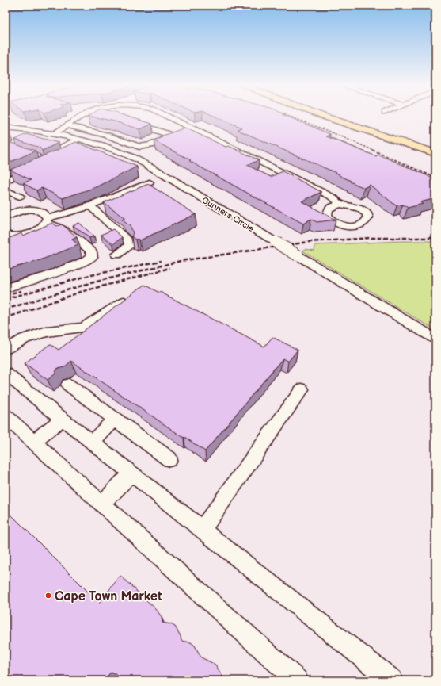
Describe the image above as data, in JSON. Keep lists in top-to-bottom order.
{
  "streets": {
    "street": ["Gunners Circle"]
  },
  "places": ["Cape Town Market"]
}
